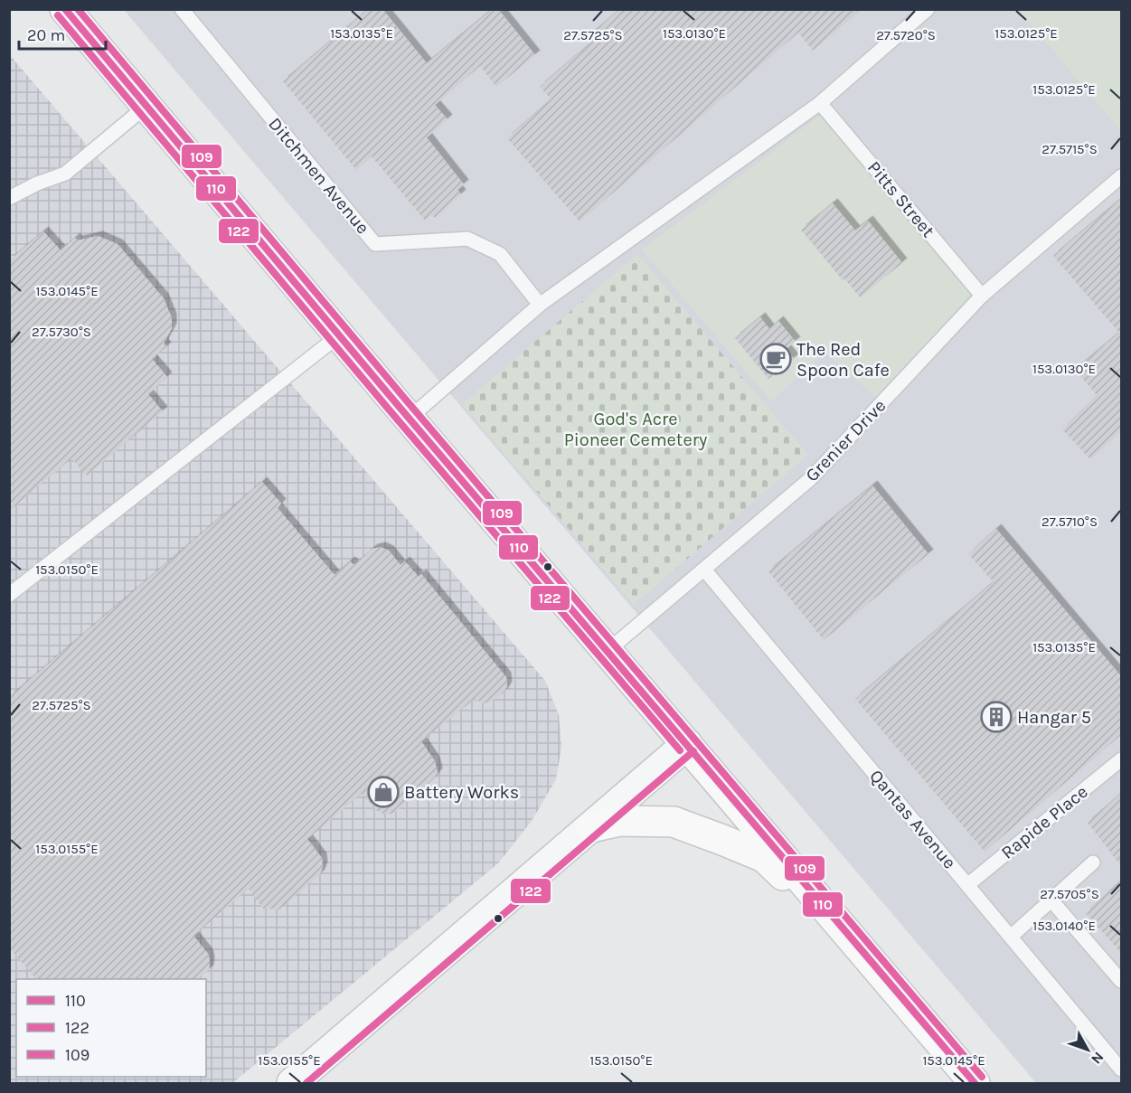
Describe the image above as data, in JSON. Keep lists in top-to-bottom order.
{
  "streets": {
    "lane": [
      "Ditchmen Avenue",
      "Pitts Street",
      "Grenier Drive",
      "Qantas Avenue",
      "Rapide Place"
    ]
  },
  "crossings": [
    ["Pitts Street", "Grenier Drive"],
    ["Grenier Drive", "Qantas Avenue"],
    ["Qantas Avenue", "Rapide Place"]
  ],
  "parks": ["God's Acre Pioneer Cemetery"],
  "places": {
    "cafe": ["The Red Spoon Cafe"],
    "building": ["Hangar 5"],
    "shop": ["Battery Works"]
  },
  "lines": ["transit line 110", "transit line 109", "transit line 122"],
  "legend": ["110", "122", "109"],
  "scale_bar": "20 m",
  "north": "bottom right",
  "coordinates": [
    "153.0135°E",
    "153.0130°E",
    "153.0125°E",
    "27.5725°S",
    "27.5720°S",
    "27.5715°S",
    "153.0145°E",
    "27.5730°S",
    "27.5710°S",
    "153.0150°E",
    "153.0155°E",
    "27.5705°S",
    "153.0140°E"
  ]
}
